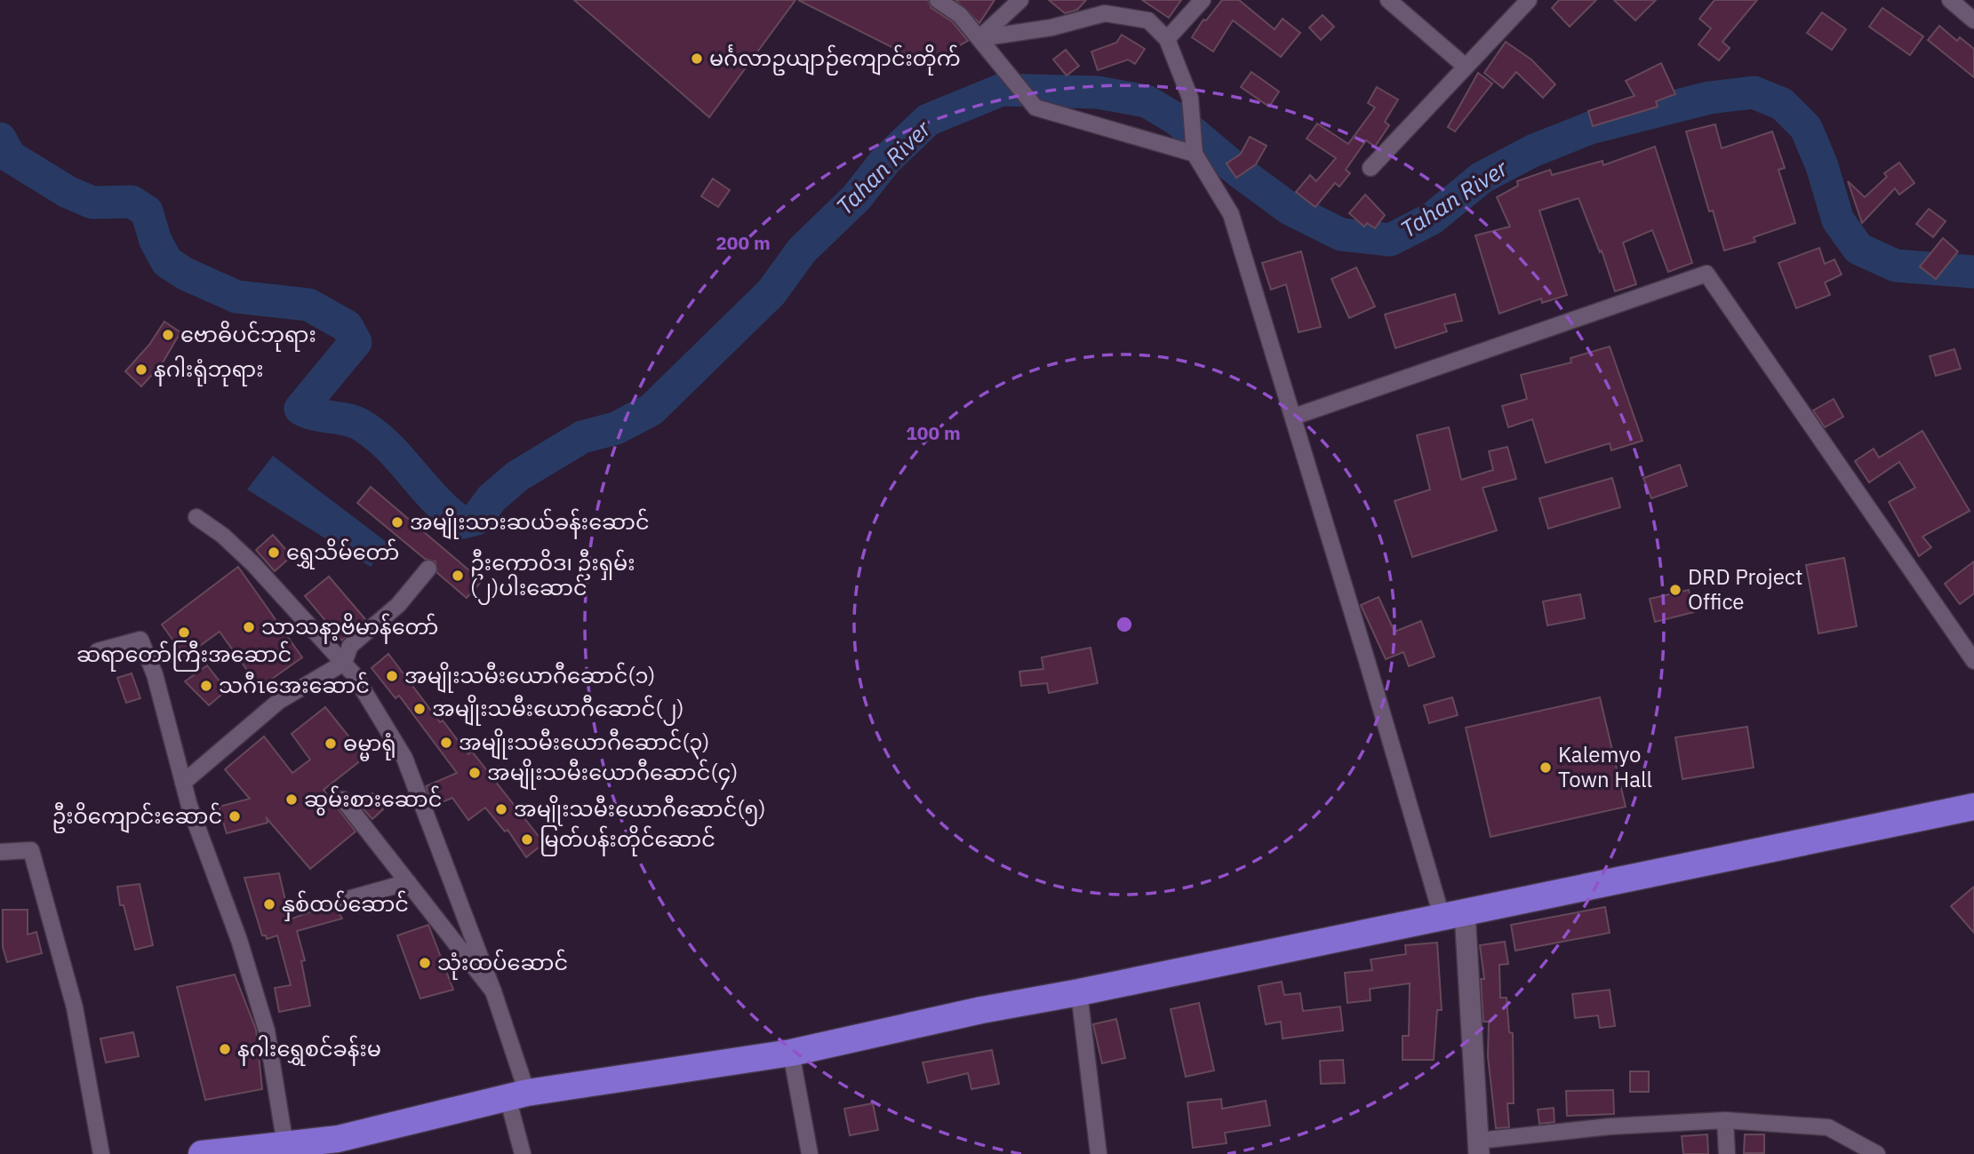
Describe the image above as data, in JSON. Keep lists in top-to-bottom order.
{
  "water": ["Tahan River"],
  "places": [
    "မင်္ဂလာဥယျာဉ်ကျောင်းတိုက်",
    "ဗောဓိပင်ဘုရား",
    "နဂါးရုံဘုရား",
    "အမျိုးသားဆယ်ခန်းဆောင်",
    "ရွှေသိမ်တော်",
    "ဦးကောဝိဒ၊ ဦးရှမ်း (၂)ပါးဆောင်",
    "DRD Project Office",
    "သာသနာ့ဗိမာန်တော်",
    "ဆရာတော်ကြီးအဆောင်",
    "အမျိုးသမီးယောဂီဆောင်(၁)",
    "သဂီၤအေးဆောင်",
    "အမျိုးသမီးယောဂီဆောင်(၂)",
    "အမျိုးသမီးယောဂီဆောင်(၃)",
    "ဓမ္မာရုံ",
    "Kalemyo Town Hall",
    "အမျိုးသမီးယောဂီဆောင်(၄)",
    "ဆွမ်းစားဆောင်",
    "အမျိုးသမီးယောဂီဆောင်(၅)",
    "ဦးဝိကျောင်းဆောင်",
    "မြတ်ပန်းတိုင်ဆောင်",
    "နှစ်ထပ်ဆောင်",
    "သုံးထပ်ဆောင်",
    "နဂါးရွှေစင်ခန်းမ"
  ],
  "rings": ["200 m", "100 m"]
}
